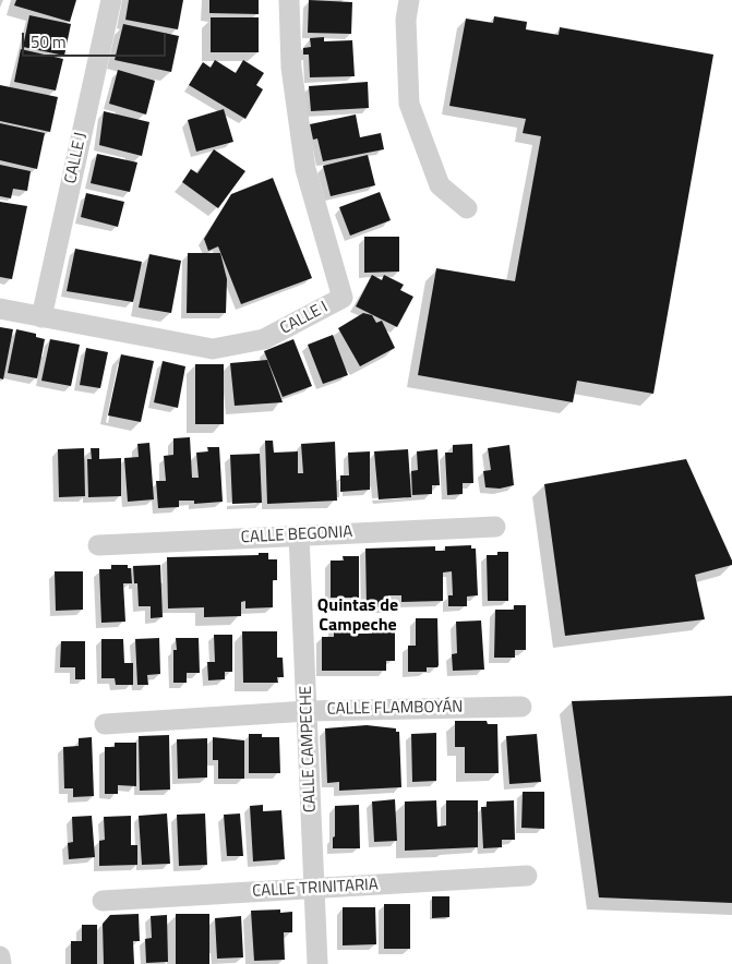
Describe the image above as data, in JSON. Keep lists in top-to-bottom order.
{
  "streets": {
    "street": [
      "CALLE J",
      "CALLE I",
      "CALLE BEGONIA",
      "CALLE FLAMBOYÁN",
      "CALLE CAMPECHE",
      "CALLE TRINITARIA"
    ]
  },
  "crossings": [
    ["CALLE J", "CALLE I"],
    ["CALLE BEGONIA", "CALLE CAMPECHE"],
    ["CALLE FLAMBOYÁN", "CALLE CAMPECHE"],
    ["CALLE CAMPECHE", "CALLE TRINITARIA"]
  ],
  "districts": ["Quintas de Campeche"],
  "scale_bar": "50 m"
}
